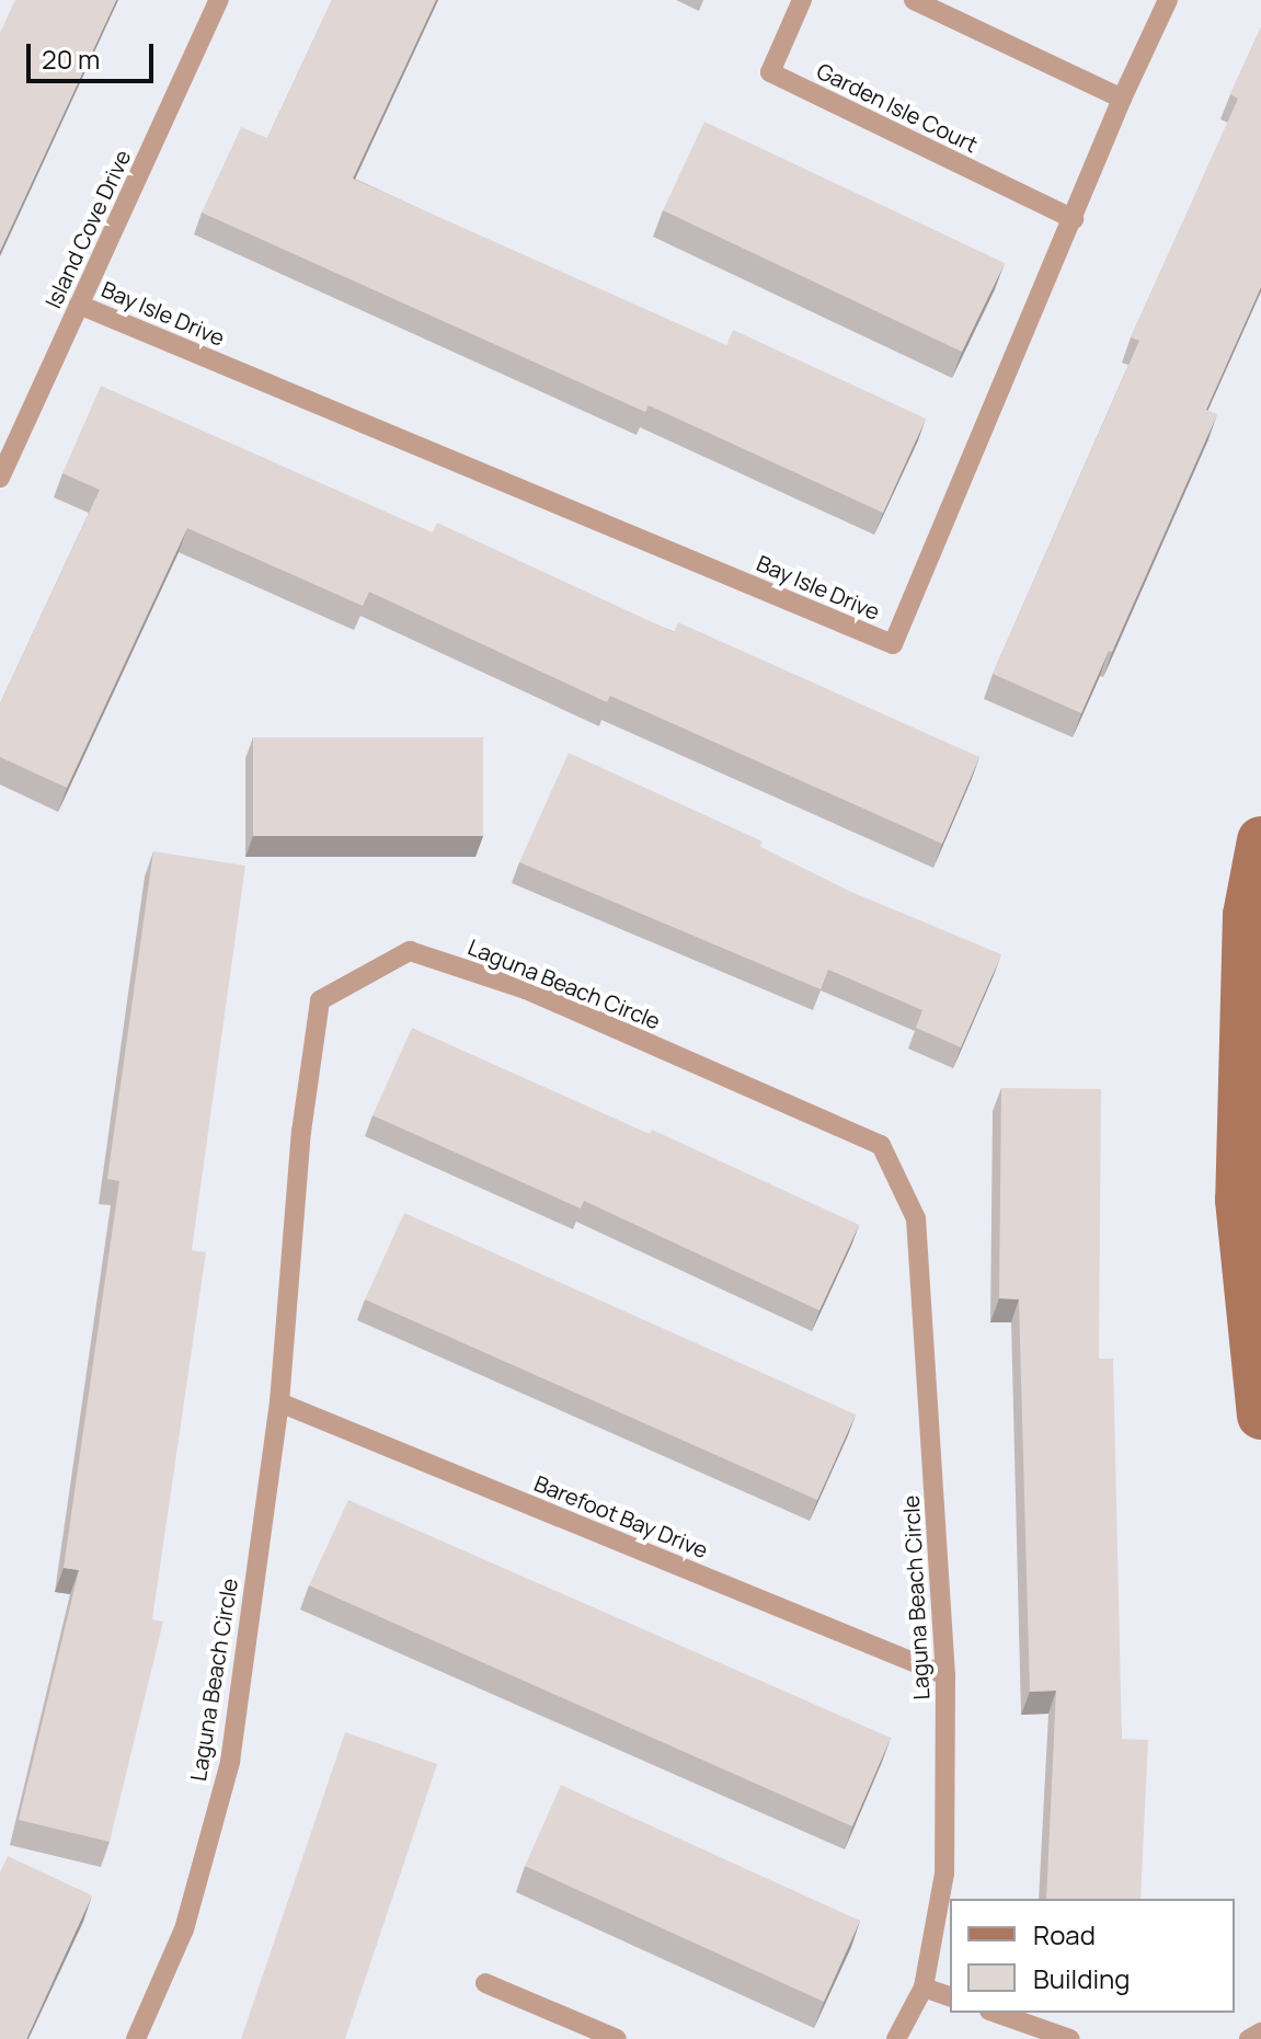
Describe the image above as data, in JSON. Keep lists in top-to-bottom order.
{
  "streets": {
    "lane": [
      "Garden Isle Court",
      "Island Cove Drive",
      "Bay Isle Drive",
      "Laguna Beach Circle",
      "Barefoot Bay Drive"
    ]
  },
  "crossings": [
    ["Garden Isle Court", "Bay Isle Drive"],
    ["Island Cove Drive", "Bay Isle Drive"],
    ["Laguna Beach Circle", "Barefoot Bay Drive"]
  ],
  "legend": ["Road", "Building"],
  "scale_bar": "20 m"
}
